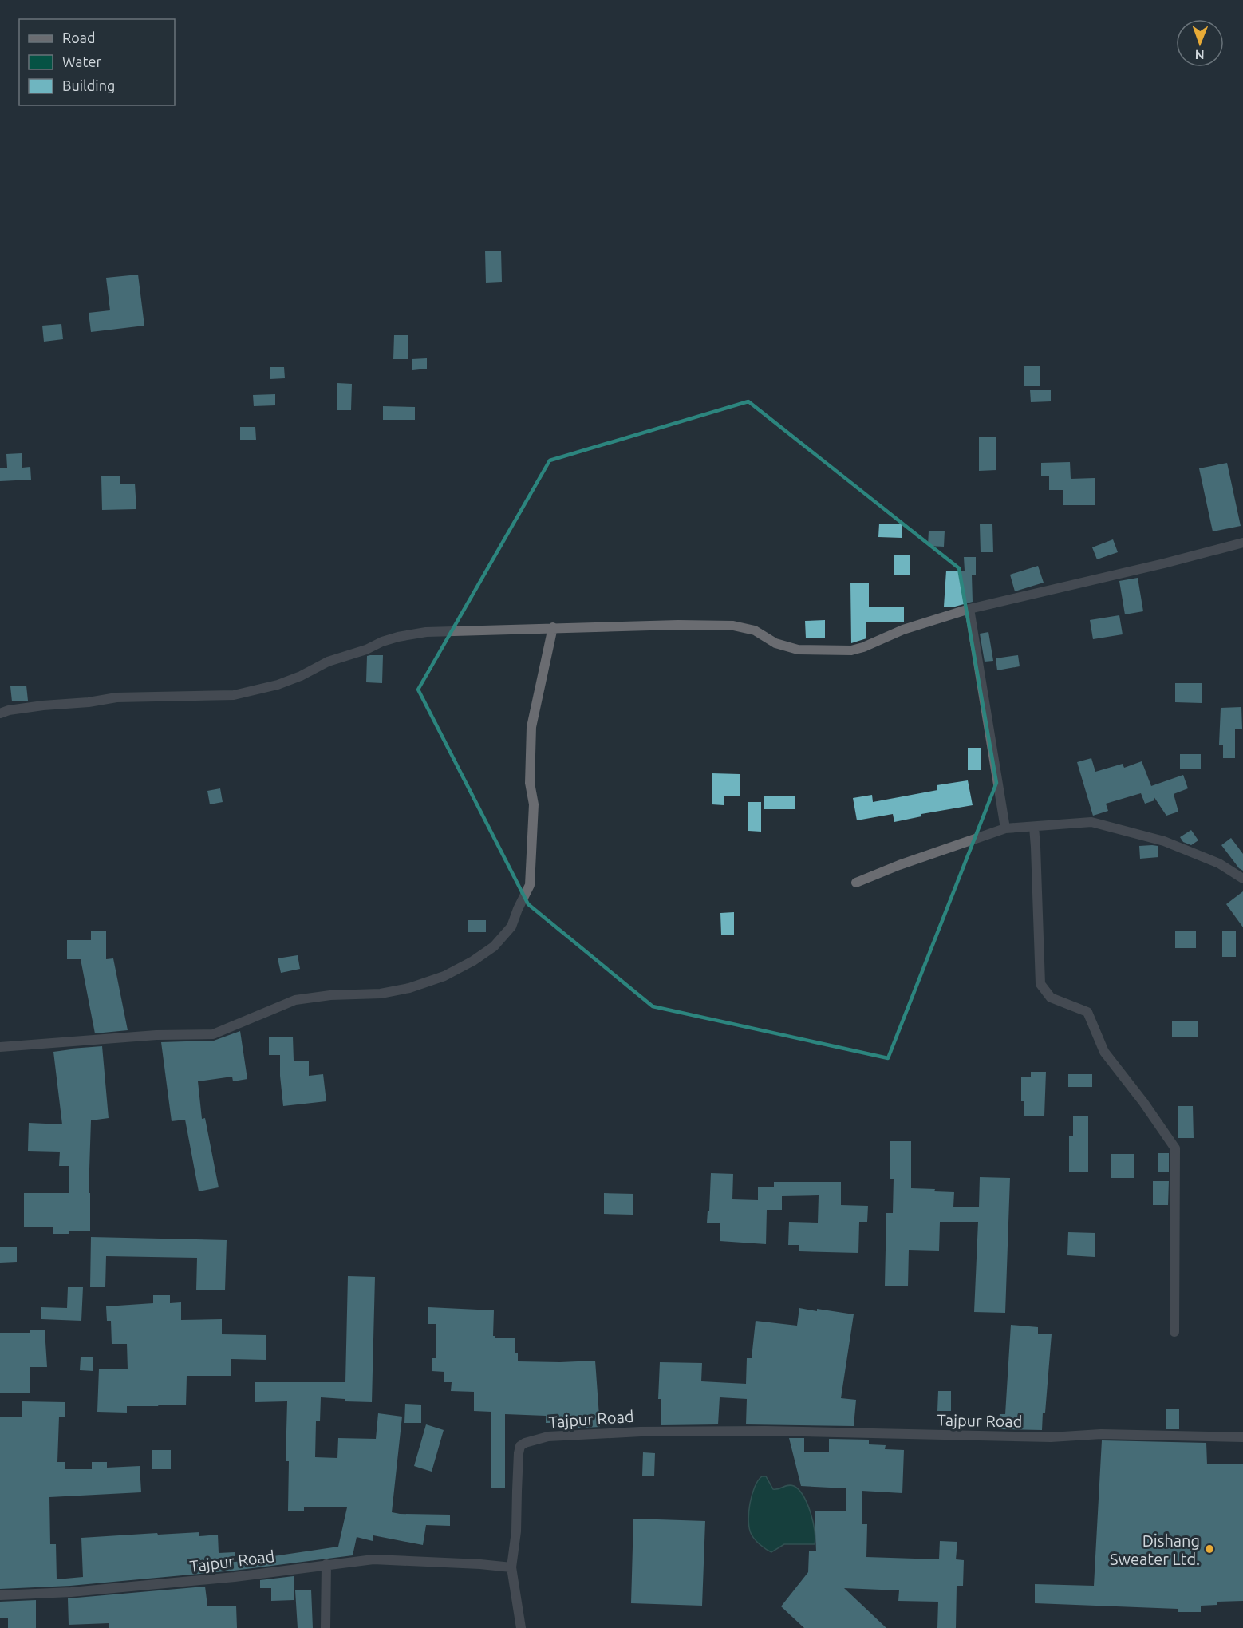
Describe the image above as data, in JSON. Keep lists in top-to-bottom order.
{
  "streets": {
    "street": ["Tajpur Road"]
  },
  "places": ["Dishang Sweater Ltd."],
  "legend": ["Road", "Water", "Building"],
  "north": "bottom"
}
